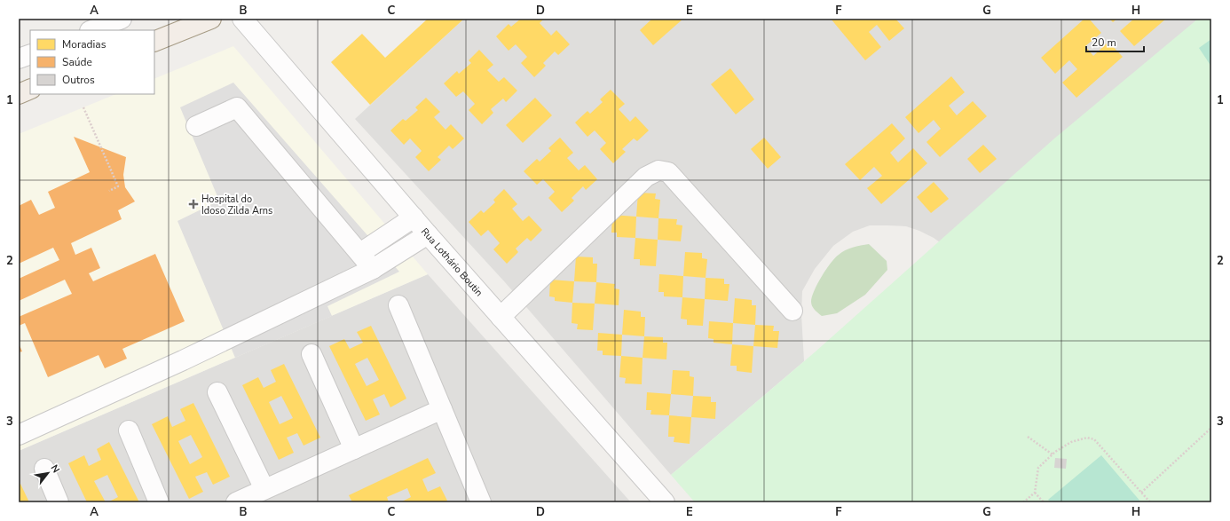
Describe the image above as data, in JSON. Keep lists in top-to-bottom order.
{
  "streets": {
    "street": ["Rua Lothário Boutin"]
  },
  "places": {
    "health": ["Hospital do Idoso Zilda Arns"]
  },
  "legend": ["Moradias", "Saúde", "Outros"],
  "scale_bar": "20 m",
  "north": "top right",
  "grid": {
    "columns": [
      "A",
      "B",
      "C",
      "D",
      "E",
      "F",
      "G",
      "H"
    ],
    "rows": ["1", "2", "3"]
  }
}
